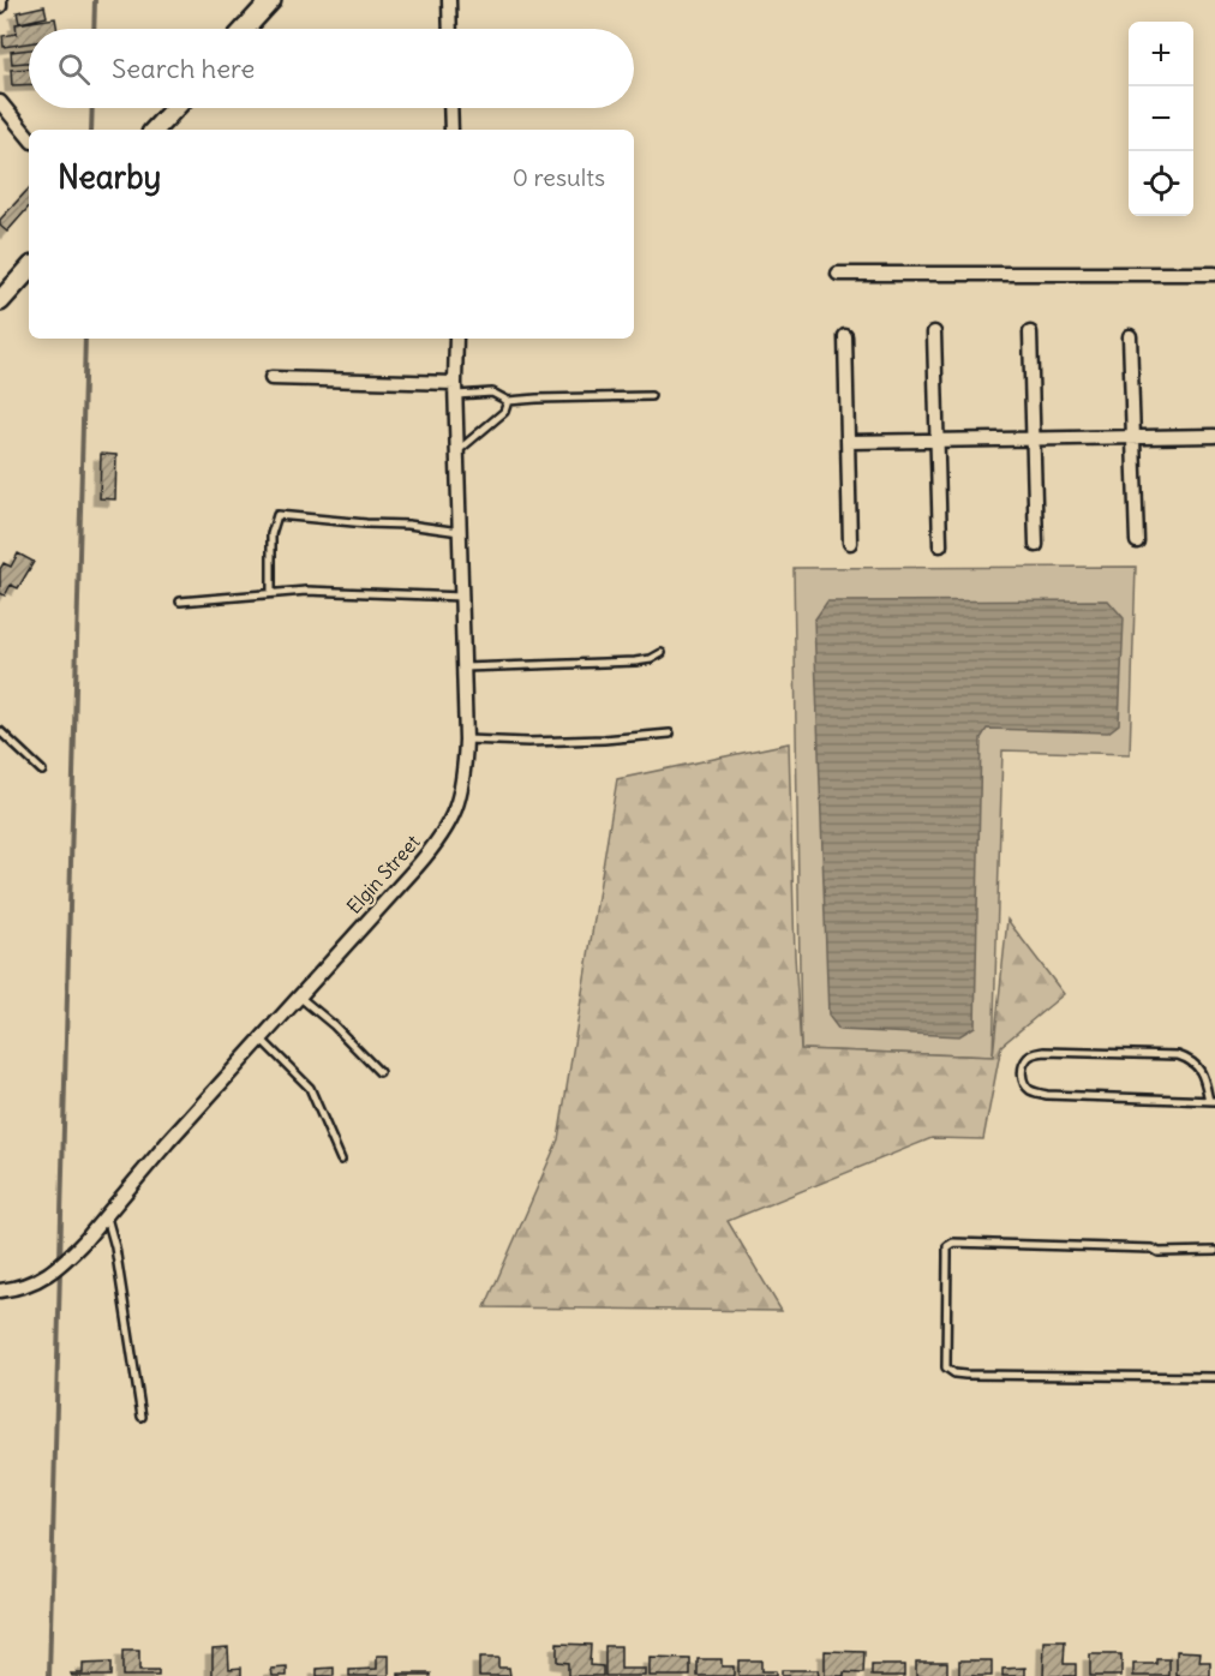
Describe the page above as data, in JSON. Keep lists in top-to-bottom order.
{
  "streets": {
    "street": ["Elgin Street"]
  },
  "page": {
    "map_buttons": ["+", "−"],
    "search": "Search here",
    "heading": ["Nearby", "0 results"]
  }
}
